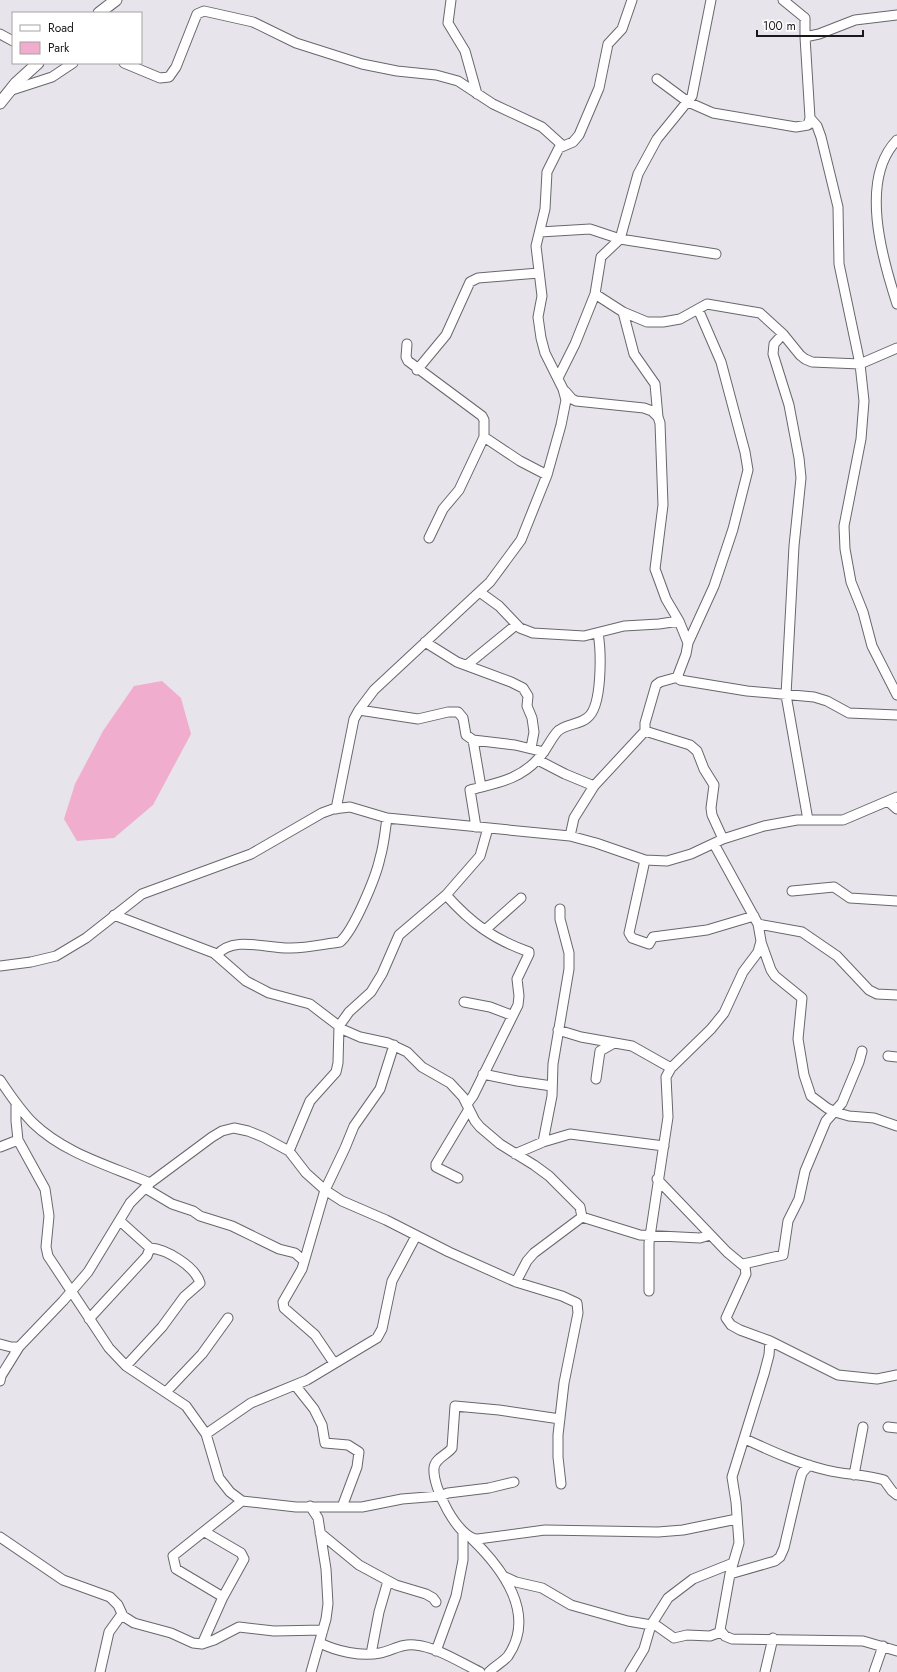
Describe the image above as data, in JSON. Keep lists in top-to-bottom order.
{
  "legend": ["Road", "Park"],
  "scale_bar": "100 m"
}
